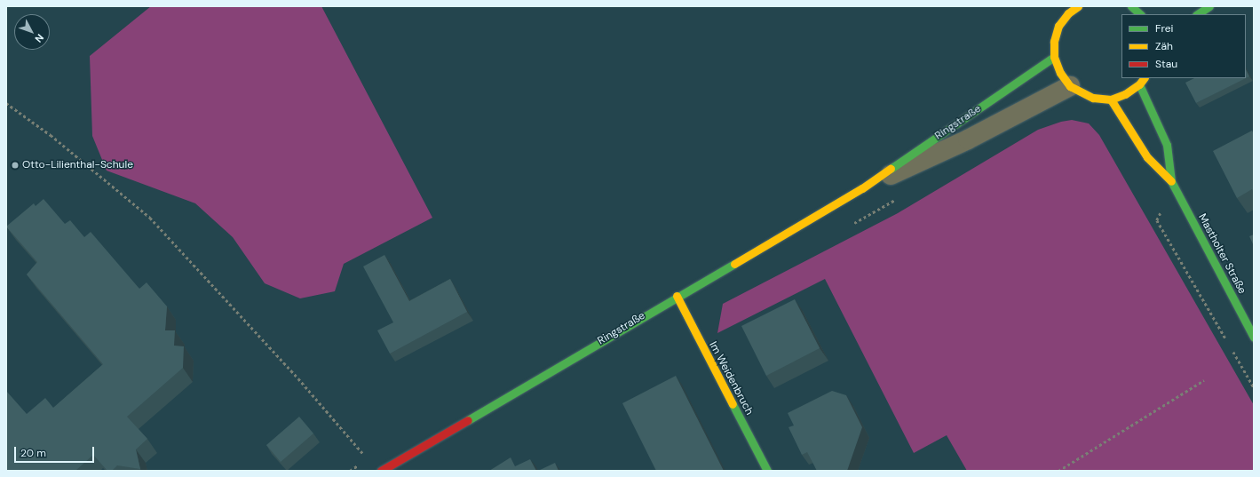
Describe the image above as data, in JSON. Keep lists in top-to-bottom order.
{
  "streets": {
    "street": ["Ringstraße", "Mastholter Straße", "Im Weidenbruch"]
  },
  "crossings": [
    ["Ringstraße", "Im Weidenbruch"]
  ],
  "places": ["Otto-Lilienthal-Schule"],
  "legend": ["Frei", "Zäh", "Stau"],
  "scale_bar": "20 m",
  "north": "bottom right"
}
